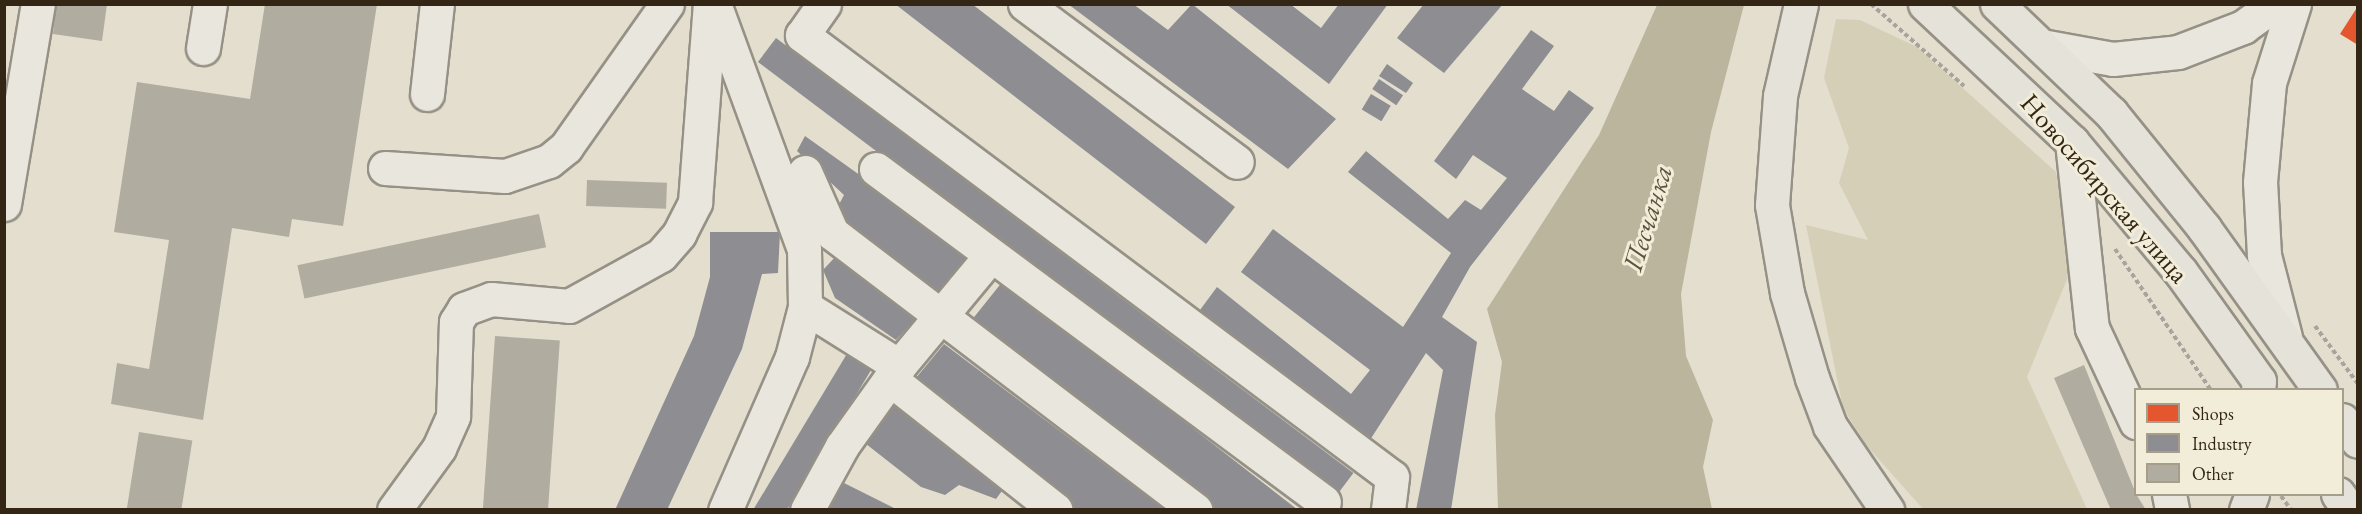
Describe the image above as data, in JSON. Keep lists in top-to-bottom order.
{
  "streets": {
    "main road": ["Новосибирская улица"]
  },
  "water": ["Песчанка"],
  "legend": ["Shops", "Industry", "Other"]
}
